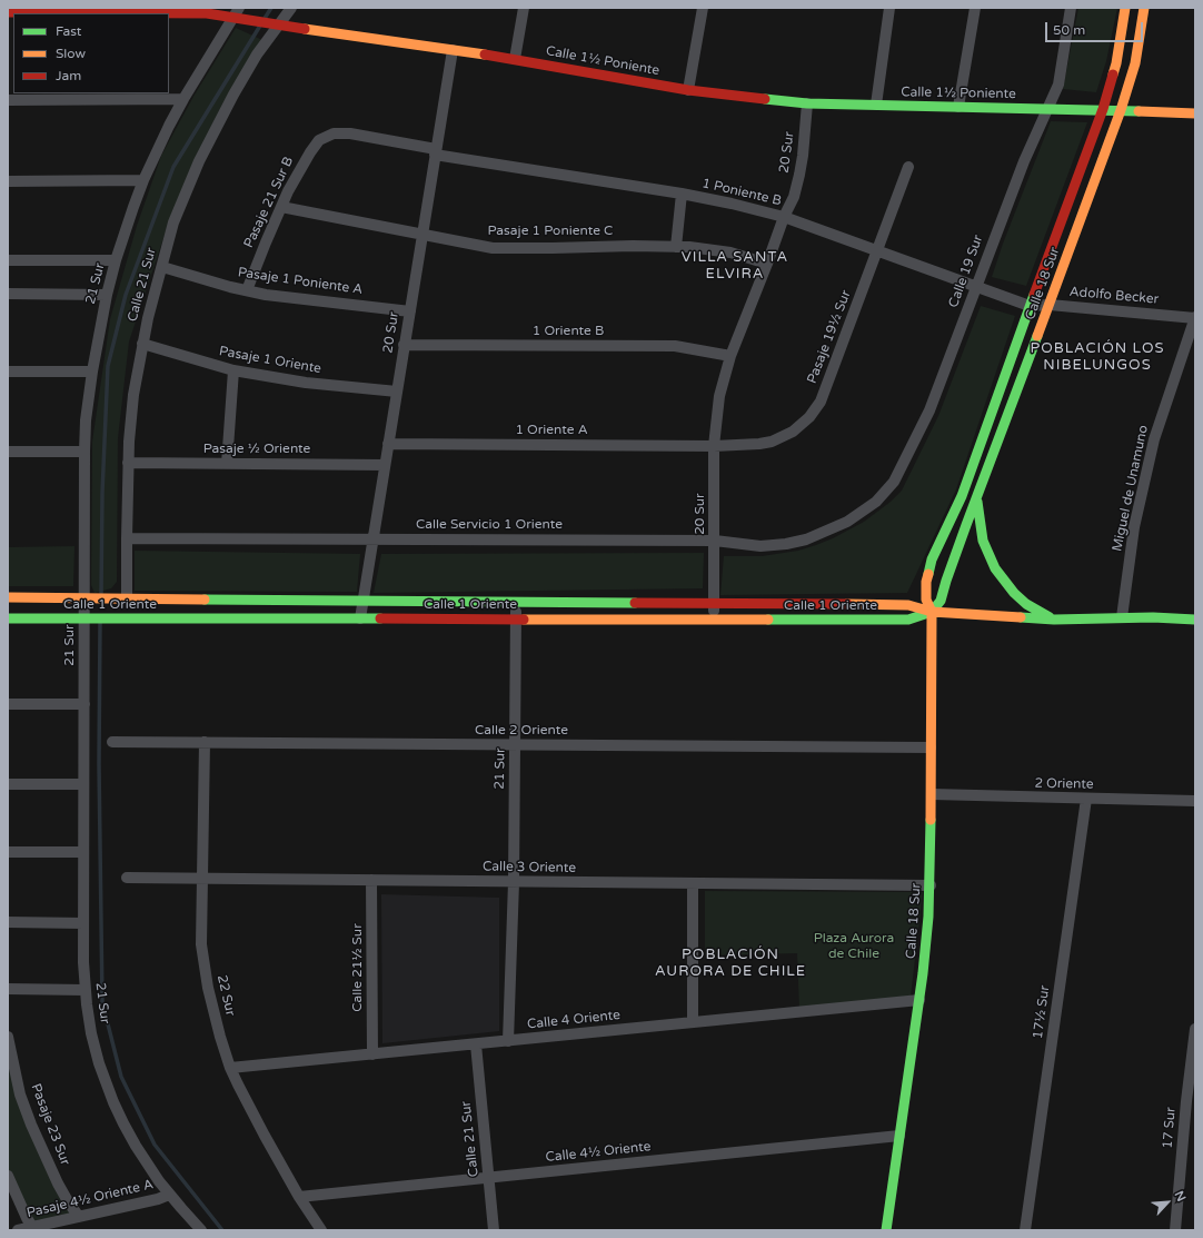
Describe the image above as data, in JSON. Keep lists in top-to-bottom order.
{
  "streets": {
    "street": [
      "Calle 1½ Poniente",
      "20 Sur",
      "1 Poniente B",
      "Pasaje 21 Sur B",
      "Pasaje 1 Poniente C",
      "Calle 19 Sur",
      "Pasaje 1 Poniente A",
      "21 Sur",
      "Calle 18 Sur",
      "Calle 21 Sur",
      "Adolfo Becker",
      "1 Oriente B",
      "Pasaje 19½ Sur",
      "Pasaje 1 Oriente",
      "1 Oriente A",
      "Pasaje ½ Oriente",
      "Miguel de Unamuno",
      "Calle Servicio 1 Oriente",
      "Calle 1 Oriente",
      "Calle 2 Oriente",
      "2 Oriente",
      "Calle 3 Oriente",
      "Calle 21½ Sur",
      "22 Sur",
      "17½ Sur",
      "Calle 4 Oriente",
      "Pasaje 23 Sur",
      "17 Sur",
      "Calle 4½ Oriente",
      "Pasaje 4½ Oriente A"
    ]
  },
  "crossings": [
    ["Calle 1½ Poniente", "20 Sur"],
    ["Calle 1½ Poniente", "Calle 19 Sur"],
    ["Calle 1½ Poniente", "21 Sur"],
    ["Calle 1½ Poniente", "Calle 18 Sur"],
    ["Calle 1½ Poniente", "Calle 21 Sur"],
    ["20 Sur", "1 Poniente B"],
    ["20 Sur", "Pasaje 1 Poniente C"],
    ["20 Sur", "Pasaje 1 Poniente A"],
    ["20 Sur", "1 Oriente B"],
    ["20 Sur", "Pasaje 19½ Sur"],
    ["20 Sur", "Pasaje 1 Oriente"],
    ["20 Sur", "1 Oriente A"],
    ["20 Sur", "Pasaje ½ Oriente"],
    ["20 Sur", "Calle Servicio 1 Oriente"],
    ["20 Sur", "Calle 1 Oriente"],
    ["1 Poniente B", "Pasaje 21 Sur B"],
    ["1 Poniente B", "Calle 19 Sur"],
    ["1 Poniente B", "Calle 18 Sur"],
    ["1 Poniente B", "Adolfo Becker"],
    ["1 Poniente B", "Pasaje 19½ Sur"],
    ["Pasaje 21 Sur B", "Pasaje 1 Poniente C"],
    ["Pasaje 21 Sur B", "Pasaje 1 Poniente A"],
    ["Calle 19 Sur", "Calle Servicio 1 Oriente"],
    ["Pasaje 1 Poniente A", "Calle 21 Sur"],
    ["21 Sur", "Calle 1 Oriente"],
    ["21 Sur", "Calle 2 Oriente"],
    ["21 Sur", "Calle 3 Oriente"],
    ["21 Sur", "Pasaje 4½ Oriente A"],
    ["Calle 18 Sur", "Adolfo Becker"],
    ["Calle 18 Sur", "Calle 1 Oriente"],
    ["Calle 18 Sur", "Calle 2 Oriente"],
    ["Calle 18 Sur", "2 Oriente"],
    ["Calle 18 Sur", "Calle 3 Oriente"],
    ["Calle 18 Sur", "Calle 4 Oriente"],
    ["Calle 18 Sur", "Calle 4½ Oriente"],
    ["Calle 21 Sur", "Pasaje 1 Oriente"],
    ["Calle 21 Sur", "Pasaje ½ Oriente"],
    ["Calle 21 Sur", "Calle Servicio 1 Oriente"],
    ["Calle 21 Sur", "Calle 1 Oriente"],
    ["Calle 21 Sur", "Calle 4 Oriente"],
    ["Calle 21 Sur", "Calle 4½ Oriente"],
    ["Adolfo Becker", "Miguel de Unamuno"],
    ["Pasaje 19½ Sur", "1 Oriente A"],
    ["Miguel de Unamuno", "Calle 1 Oriente"],
    ["Calle 2 Oriente", "22 Sur"],
    ["2 Oriente", "17½ Sur"],
    ["Calle 3 Oriente", "Calle 21½ Sur"],
    ["Calle 3 Oriente", "22 Sur"],
    ["Calle 21½ Sur", "Calle 4 Oriente"],
    ["22 Sur", "Calle 4 Oriente"],
    ["22 Sur", "Calle 4½ Oriente"],
    ["Pasaje 23 Sur", "Pasaje 4½ Oriente A"]
  ],
  "districts": ["VILLA SANTA ELVIRA", "POBLACIÓN LOS NIBELUNGOS", "POBLACIÓN AURORA DE CHILE"],
  "parks": ["Plaza Aurora de Chile"],
  "legend": ["Fast", "Slow", "Jam"],
  "scale_bar": "50 m",
  "north": "top right"
}
